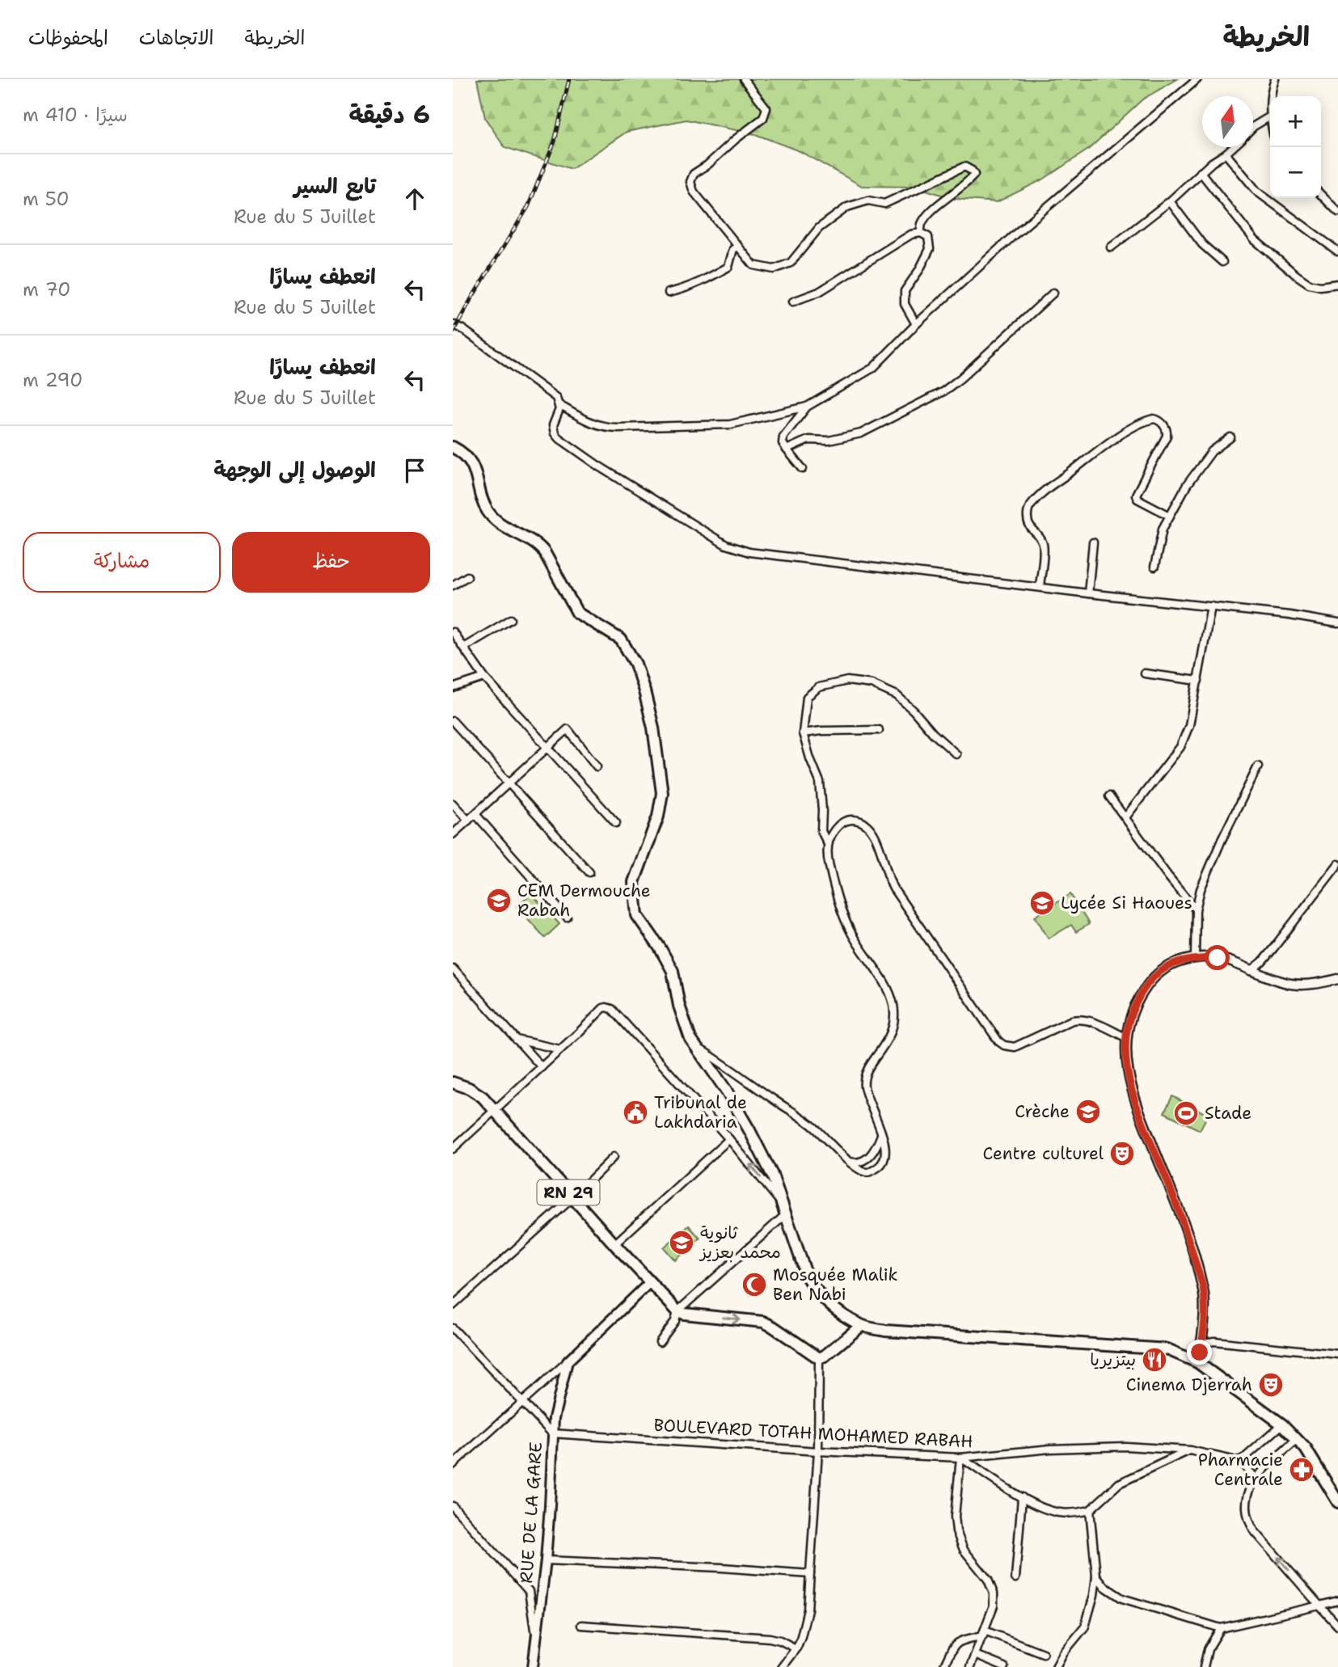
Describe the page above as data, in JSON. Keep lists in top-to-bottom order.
{
  "streets": {
    "main road": ["RN 29", "RUE DE LA GARE"],
    "street": ["BOULEVARD TOTAH MOHAMED RABAH"]
  },
  "crossings": [
    ["BOULEVARD TOTAH MOHAMED RABAH", "RUE DE LA GARE"]
  ],
  "places": {
    "school or university": [
      "CEM Dermouche Rabah",
      "Lycée Si Haoues",
      "Crèche",
      "ثانوية محمد بعزيز"
    ],
    "public building": ["Tribunal de Lakhdaria"],
    "sports": ["Stade"],
    "theatre": ["Centre culturel", "Cinema Djerrah"],
    "mosque": ["Mosquée Malik Ben Nabi"],
    "restaurant": ["بيتزيريا"],
    "pharmacy": ["Pharmacie Centrale"]
  },
  "north": "top",
  "page": {
    "header": "الخريطة",
    "nav": ["الخريطة", "الاتجاهات", "المحفوظات"],
    "heading": ["6 دقيقة", "سيرًا · 410 m"],
    "map_buttons": ["+", "−"],
    "list": [
      ["تابع السير", "Rue du 5 Juillet", "50 m"],
      ["انعطف يسارًا", "Rue du 5 Juillet", "70 m"],
      ["انعطف يسارًا", "Rue du 5 Juillet", "290 m"],
      "الوصول إلى الوجهة"
    ],
    "buttons": ["حفظ", "مشاركة"]
  }
}
